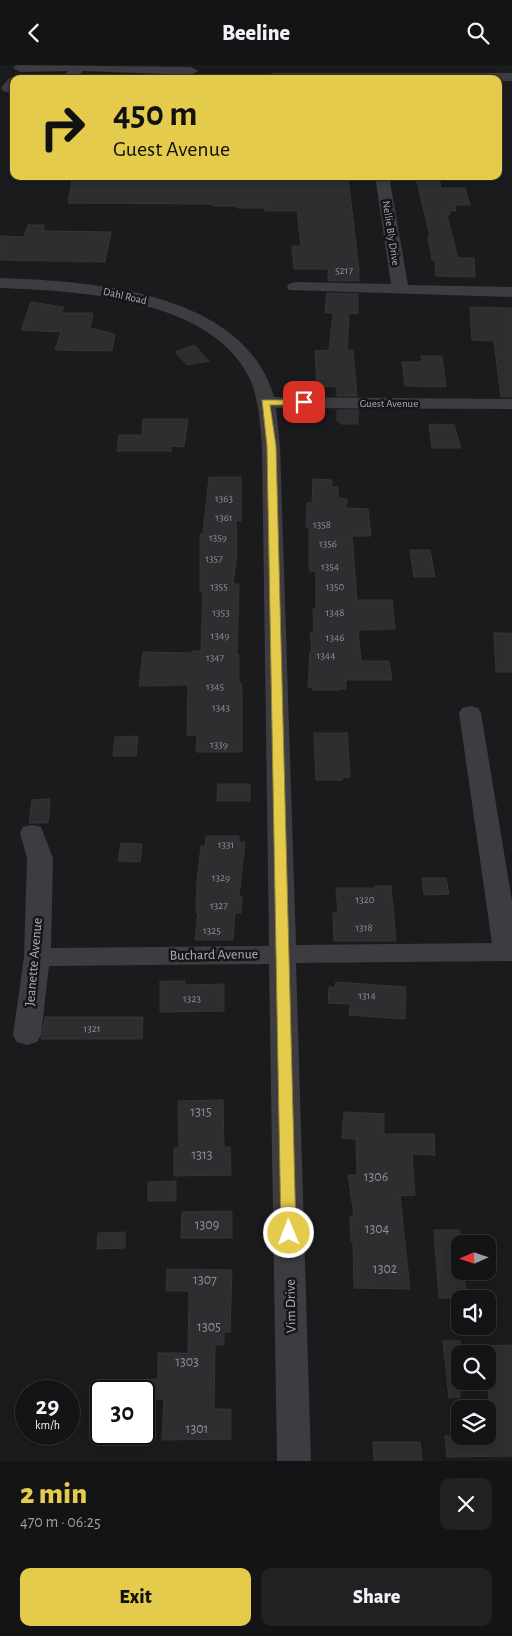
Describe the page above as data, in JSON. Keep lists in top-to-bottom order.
{
  "streets": {
    "street": [
      "Nellie Bly Drive",
      "Dahl Road",
      "Guest Avenue",
      "Buchard Avenue",
      "Jeanette Avenue",
      "Vim Drive"
    ]
  },
  "crossings": [
    ["Dahl Road", "Vim Drive"],
    ["Guest Avenue", "Vim Drive"],
    ["Buchard Avenue", "Jeanette Avenue"],
    ["Buchard Avenue", "Vim Drive"]
  ],
  "house_numbers": [
    "5217",
    "1363",
    "1361",
    "1358",
    "1359",
    "1356",
    "1357",
    "1354",
    "1355",
    "1350",
    "1353",
    "1348",
    "1349",
    "1346",
    "1344",
    "1347",
    "1345",
    "1343",
    "1339",
    "1331",
    "1329",
    "1320",
    "1327",
    "1318",
    "1325",
    "1314",
    "1323",
    "1321",
    "1315",
    "1313",
    "1306",
    "1309",
    "1304",
    "1302",
    "1307",
    "1305",
    "1303",
    "1301"
  ],
  "north": "left",
  "page": {
    "header": "Beeline",
    "turn": ["450 m", "Guest Avenue"],
    "speed": "29 km/h",
    "limit": "30",
    "heading": ["2 min", "470 m · 06:25"],
    "buttons": ["Exit", "Share"]
  }
}
